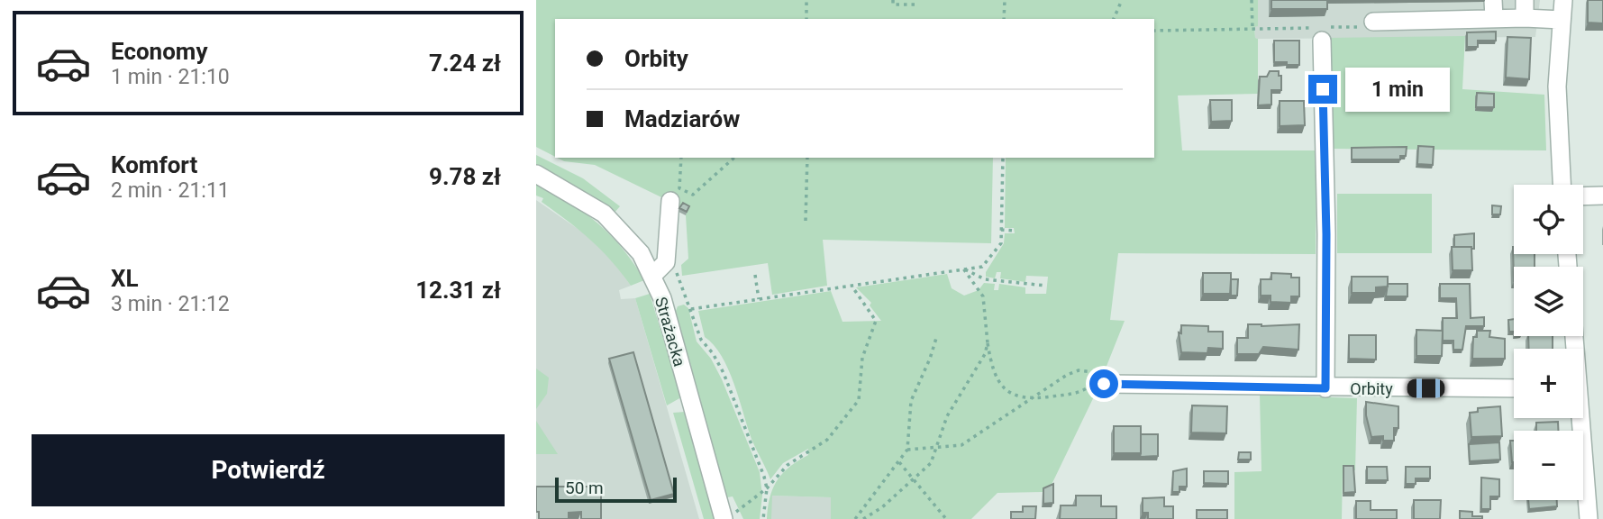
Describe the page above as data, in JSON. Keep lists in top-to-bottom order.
{
  "streets": {
    "street": ["Strażacka", "Orbity"]
  },
  "scale_bar": "50 m",
  "page": {
    "list": [
      {
        "name": "Economy",
        "note": "1 min · 21:10",
        "value": "7.24 zł"
      },
      {
        "name": "Komfort",
        "note": "2 min · 21:11",
        "value": "9.78 zł"
      },
      {
        "name": "XL",
        "note": "3 min · 21:12",
        "value": "12.31 zł"
      }
    ],
    "banner": ["Orbity", "Madziarów"],
    "bubble": "1 min",
    "map_buttons": ["+", "−"],
    "buttons": "Potwierdź",
    "scale": "50 m"
  }
}
